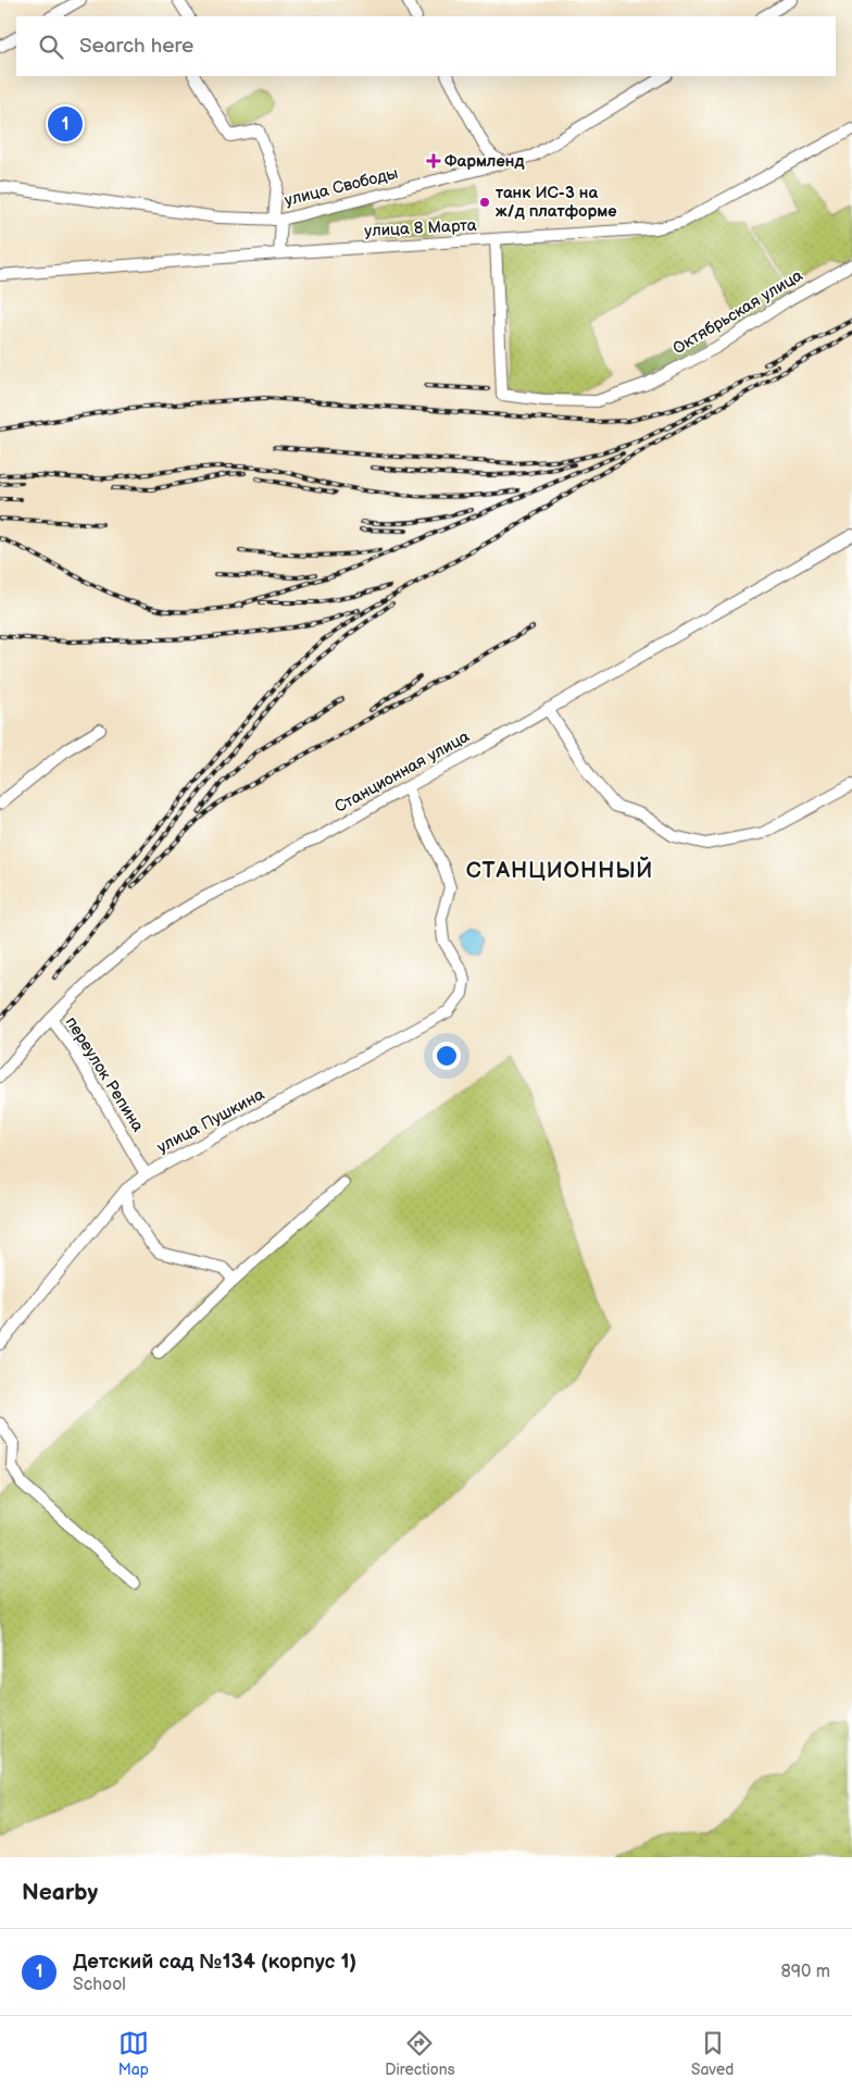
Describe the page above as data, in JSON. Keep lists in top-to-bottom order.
{
  "streets": {
    "street": [
      "улица Свободы",
      "улица 8 Марта",
      "Октябрьская улица",
      "Станционная улица",
      "переулок Репина",
      "улица Пушкина"
    ]
  },
  "crossings": [
    ["улица 8 Марта", "Октябрьская улица"],
    ["Станционная улица", "переулок Репина"],
    ["Станционная улица", "улица Пушкина"],
    ["переулок Репина", "улица Пушкина"]
  ],
  "districts": ["СТАНЦИОННЫЙ"],
  "places": {
    "health": ["Фармленд"],
    "other": ["танк ИС-3 на ж/д платформе"]
  },
  "page": {
    "search": "Search here",
    "pins": "1",
    "heading": "Nearby",
    "list": [
      {
        "mark": "1",
        "name": "Детский сад №134 (корпус 1)",
        "note": "School",
        "value": "890 m"
      }
    ],
    "nav": ["Map", "Directions", "Saved"]
  }
}
